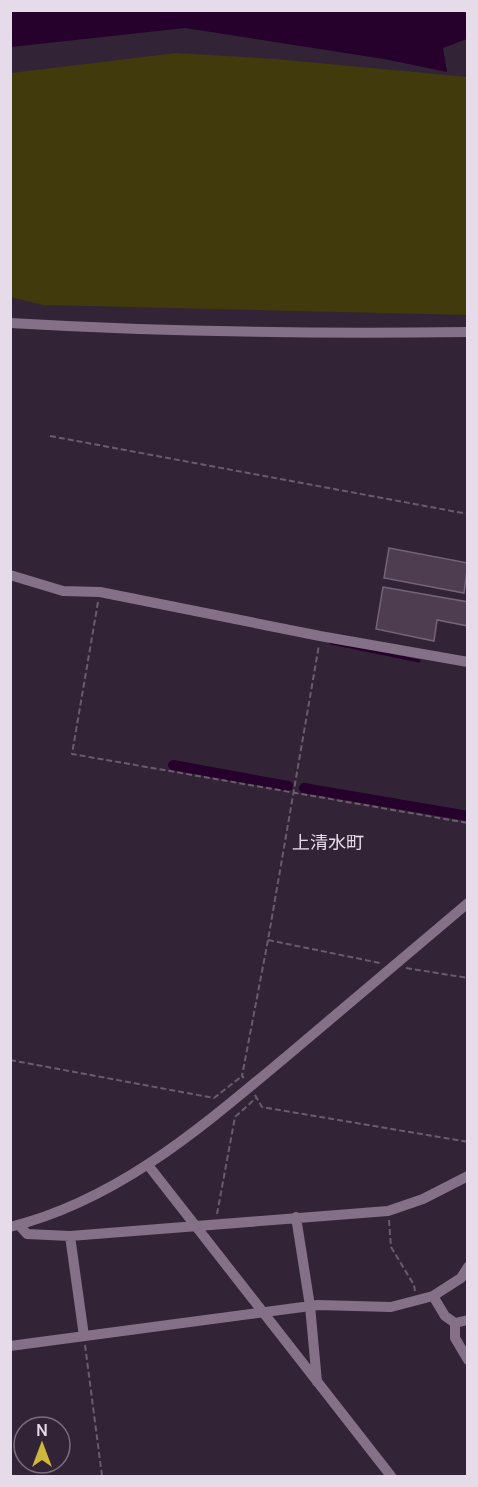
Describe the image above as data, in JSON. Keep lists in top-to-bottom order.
{
  "districts": ["上清水町"],
  "north": "top"
}
